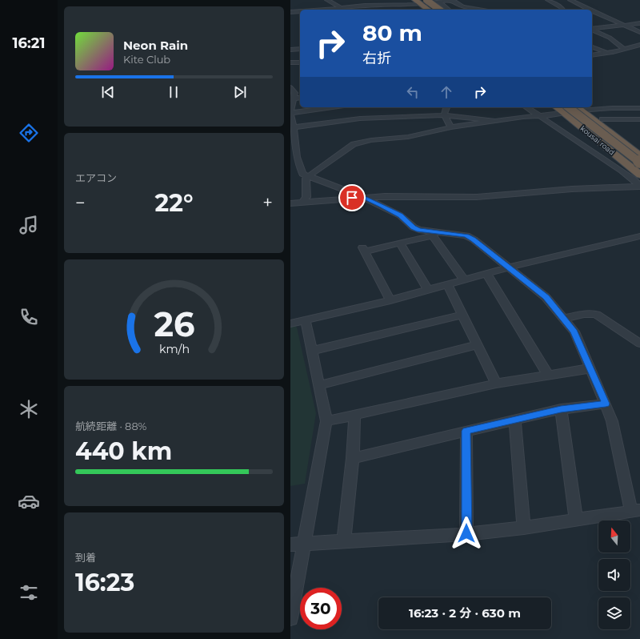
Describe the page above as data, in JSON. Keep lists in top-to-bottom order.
{
  "streets": {
    "highway": ["kousai road"]
  },
  "north": "top",
  "page": {
    "tabs": "16:21",
    "turn": ["80 m", "右折"],
    "song": ["Neon Rain", "Kite Club"],
    "tile": [
      "エアコン",
      ["航続距離 · 88%", "440 km"],
      ["到着", "16:23"]
    ],
    "heat": ["−", "22°", "+"],
    "limit": "30",
    "trip": "16:23 · 2 分 · 630 m",
    "gauge": ["26", "km/h"]
  }
}
